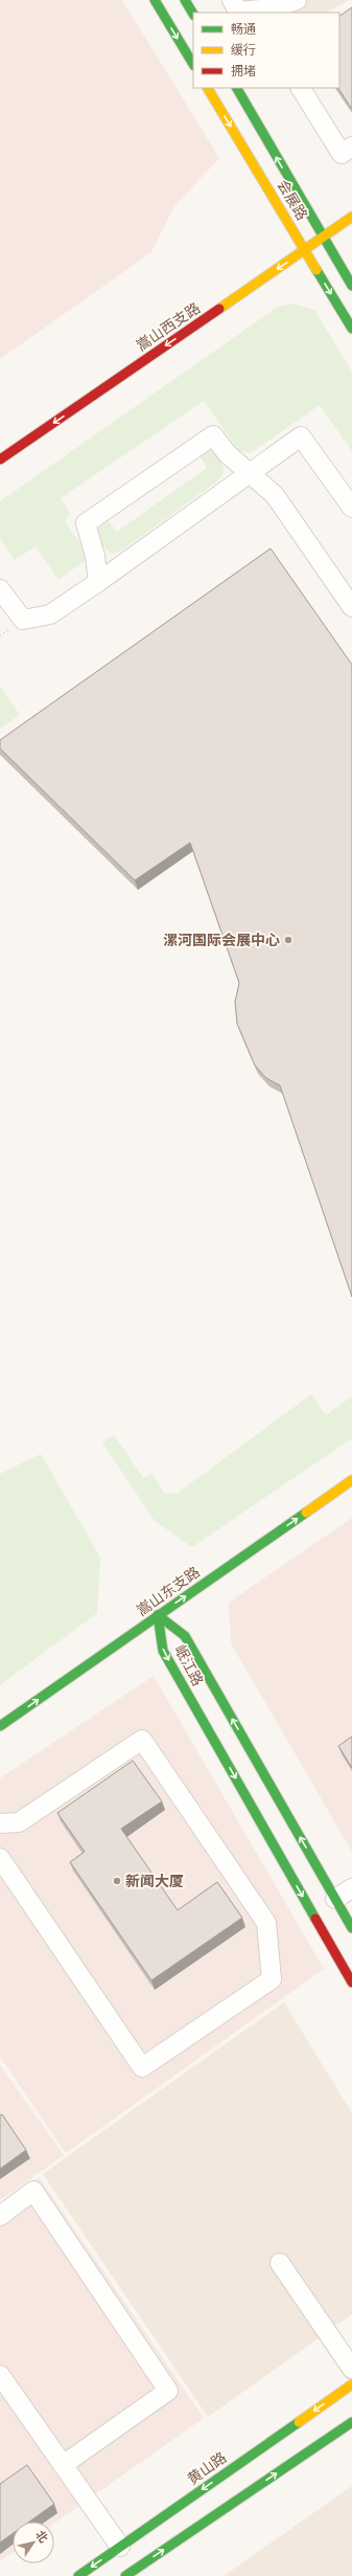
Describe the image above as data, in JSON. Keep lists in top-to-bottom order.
{
  "streets": {
    "street": [
      "会展路",
      "嵩山西支路",
      "嵩山东支路",
      "岷江路",
      "黄山路"
    ]
  },
  "crossings": [
    ["会展路", "嵩山西支路"],
    ["嵩山东支路", "岷江路"]
  ],
  "one_way": ["嵩山西支路", "嵩山东支路"],
  "places": ["漯河国际会展中心", "新闻大厦"],
  "legend": ["畅通", "缓行", "拥堵"],
  "north": "top right"
}
